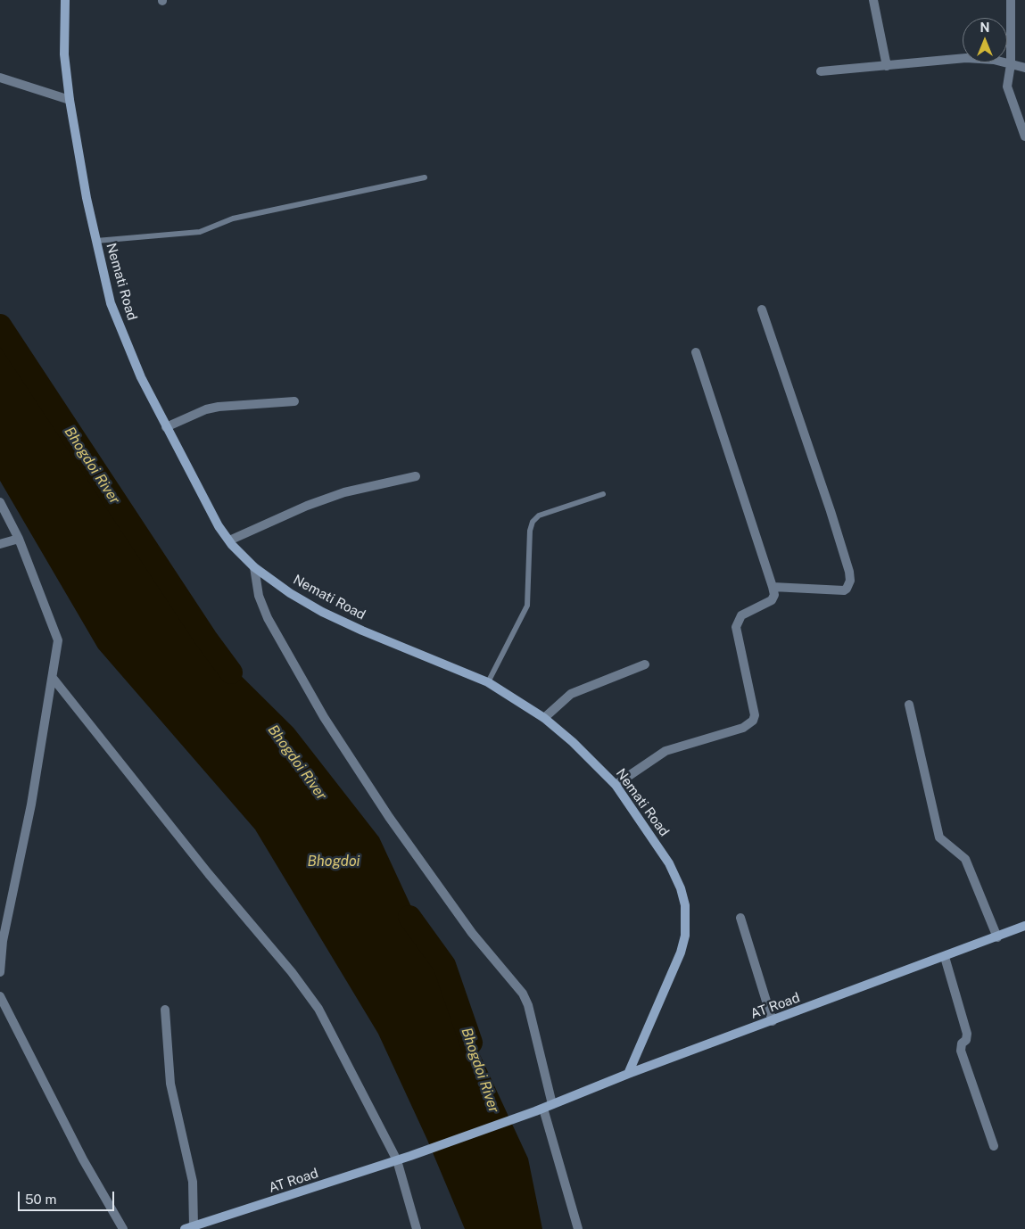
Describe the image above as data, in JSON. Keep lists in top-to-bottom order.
{
  "streets": {
    "street": ["Nemati Road", "AT Road"]
  },
  "crossings": [
    ["Nemati Road", "AT Road"]
  ],
  "water": ["Bhogdoi River", "Bhogdoi"],
  "scale_bar": "50 m",
  "north": "top"
}
